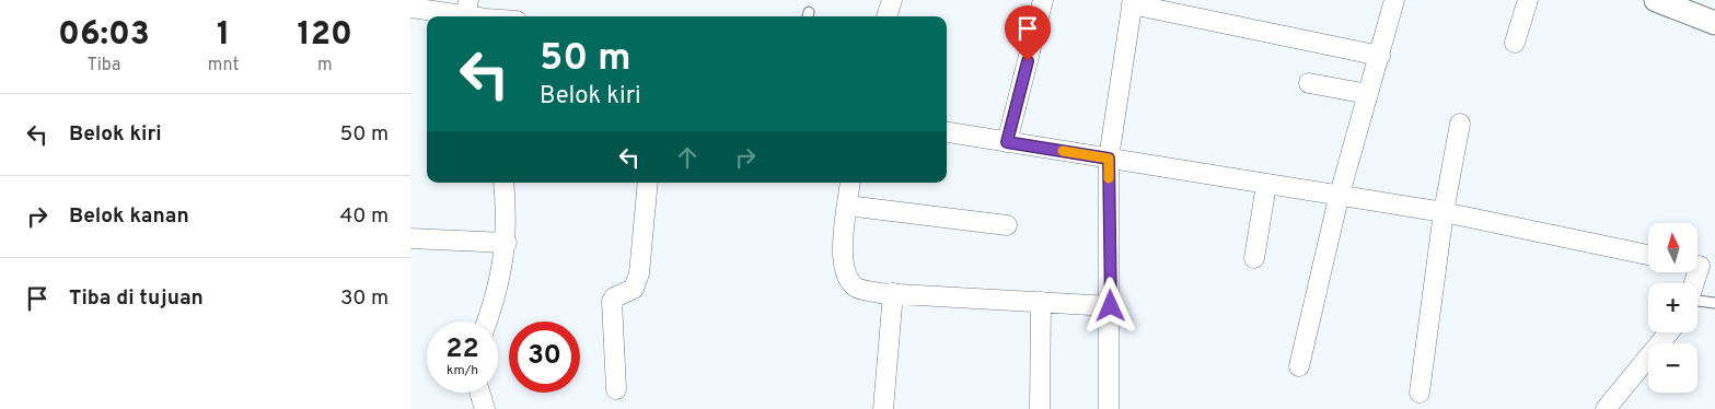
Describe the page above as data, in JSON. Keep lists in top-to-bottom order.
{
  "north": "top",
  "page": {
    "eta": [
      "06:03",
      "Tiba",
      "1",
      "mnt",
      "120",
      "m"
    ],
    "turn": ["50 m", "Belok kiri"],
    "list": [
      {
        "name": "Belok kiri",
        "value": "50 m"
      },
      {
        "name": "Belok kanan",
        "value": "40 m"
      },
      {
        "name": "Tiba di tujuan",
        "value": "30 m"
      }
    ],
    "map_buttons": ["+", "−"],
    "speed": "22 km/h",
    "limit": "30"
  }
}
